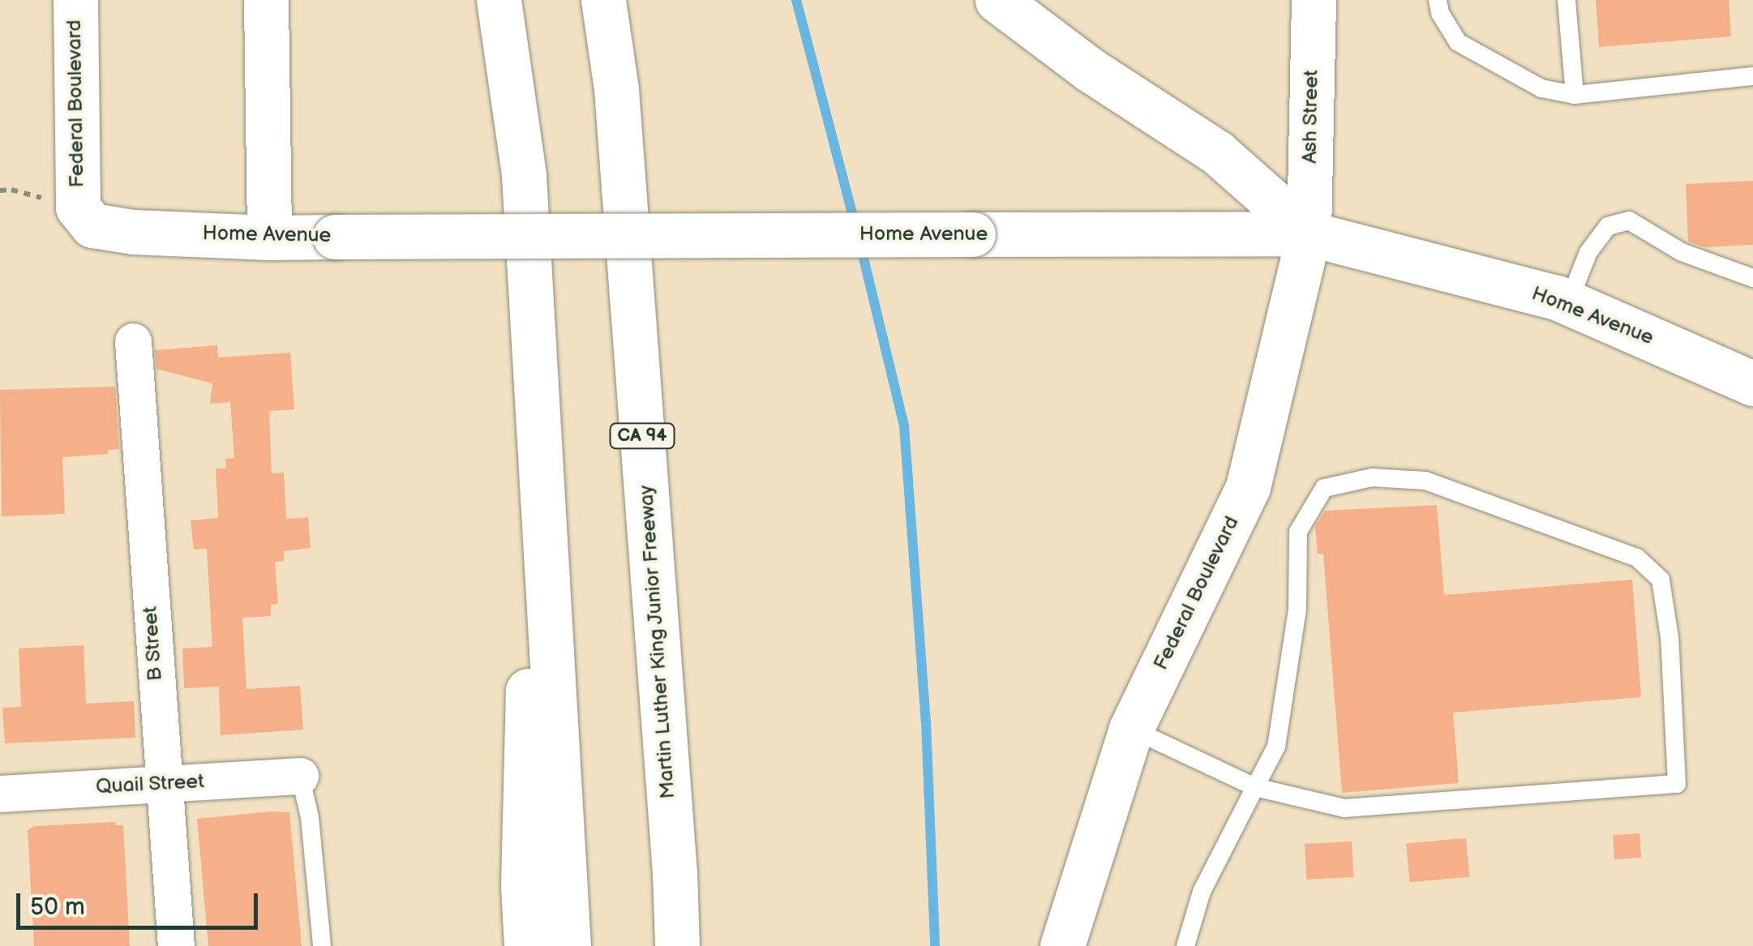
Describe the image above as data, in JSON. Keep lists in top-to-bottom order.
{
  "streets": {
    "main road": [
      "Federal Boulevard",
      "Ash Street",
      "Home Avenue",
      "CA 94",
      "Martin Luther King Junior Freeway"
    ],
    "street": ["B Street", "Quail Street"]
  },
  "crossings": [
    ["Federal Boulevard", "Ash Street"],
    ["Federal Boulevard", "Home Avenue"],
    ["Ash Street", "Home Avenue"],
    ["B Street", "Quail Street"]
  ],
  "scale_bar": "50 m"
}
